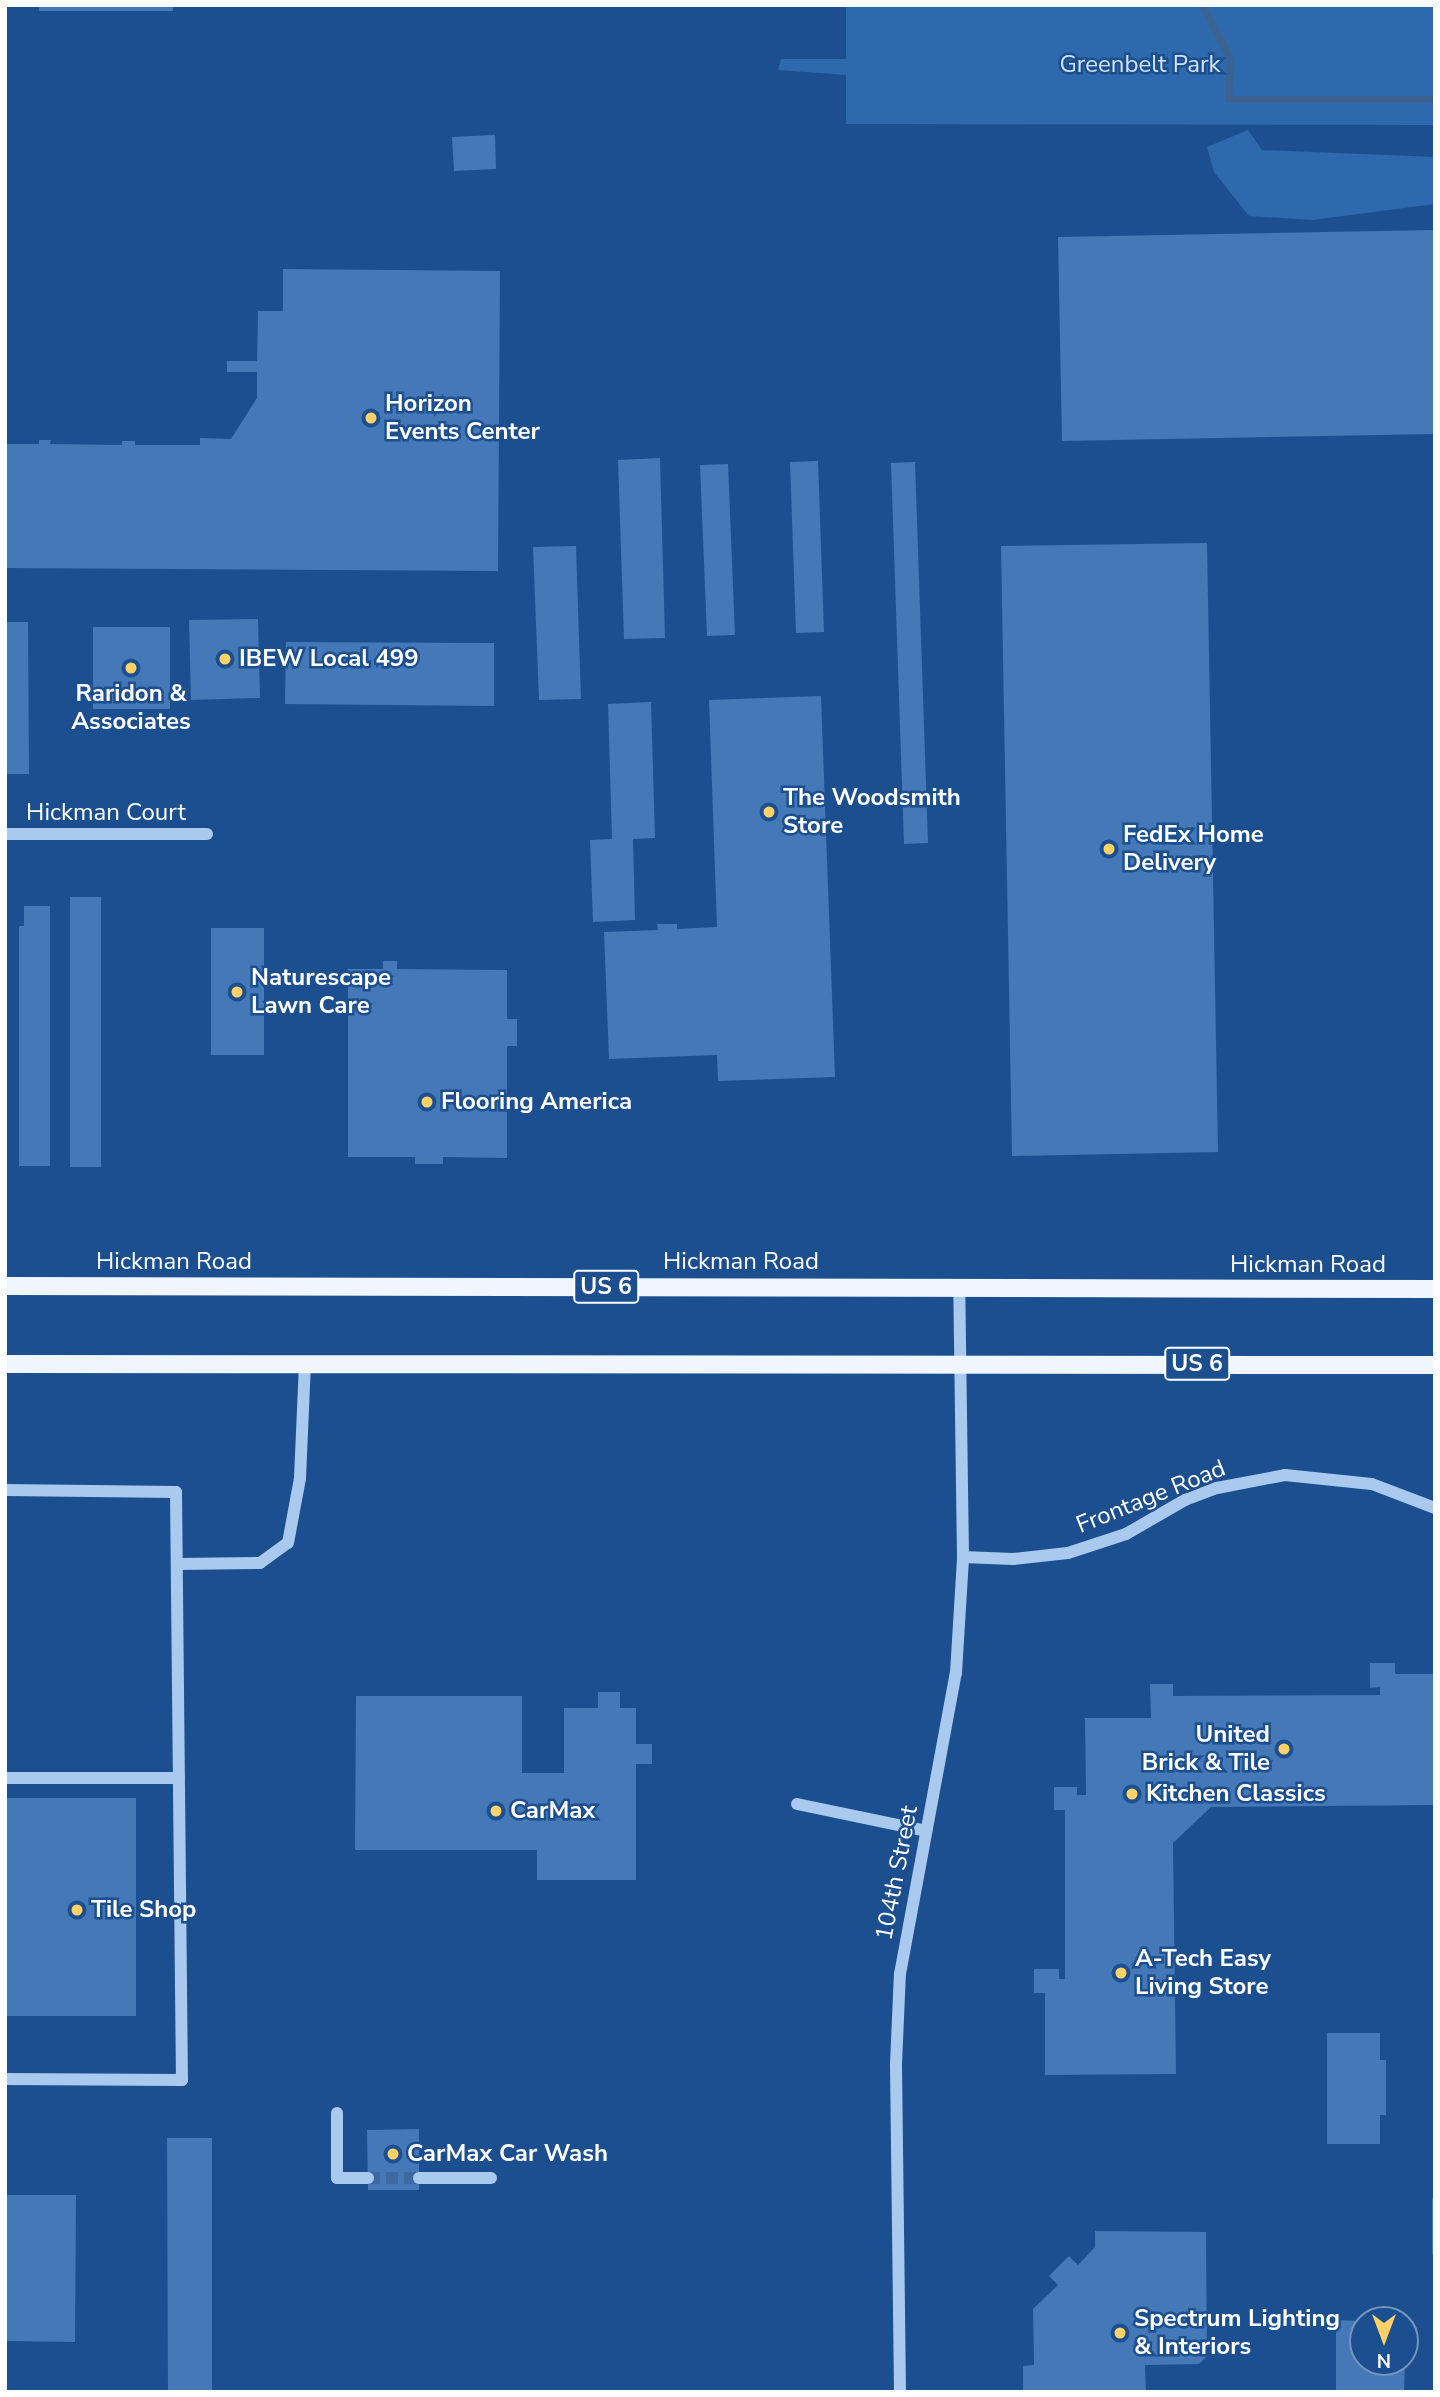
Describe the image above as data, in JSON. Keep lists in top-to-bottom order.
{
  "streets": {
    "main road": ["Hickman Road", "US 6"],
    "street": ["Hickman Court", "Frontage Road", "104th Street"]
  },
  "crossings": [
    ["Hickman Road", "104th Street"],
    ["US 6", "104th Street"],
    ["Frontage Road", "104th Street"]
  ],
  "parks": ["Greenbelt Park"],
  "places": [
    "Horizon Events Center",
    "IBEW Local 499",
    "Raridon & Associates",
    "The Woodsmith Store",
    "FedEx Home Delivery",
    "Naturescape Lawn Care",
    "Flooring America",
    "United Brick & Tile",
    "Kitchen Classics",
    "CarMax",
    "Tile Shop",
    "A-Tech Easy Living Store",
    "CarMax Car Wash",
    "Spectrum Lighting & Interiors"
  ],
  "north": "bottom"
}
